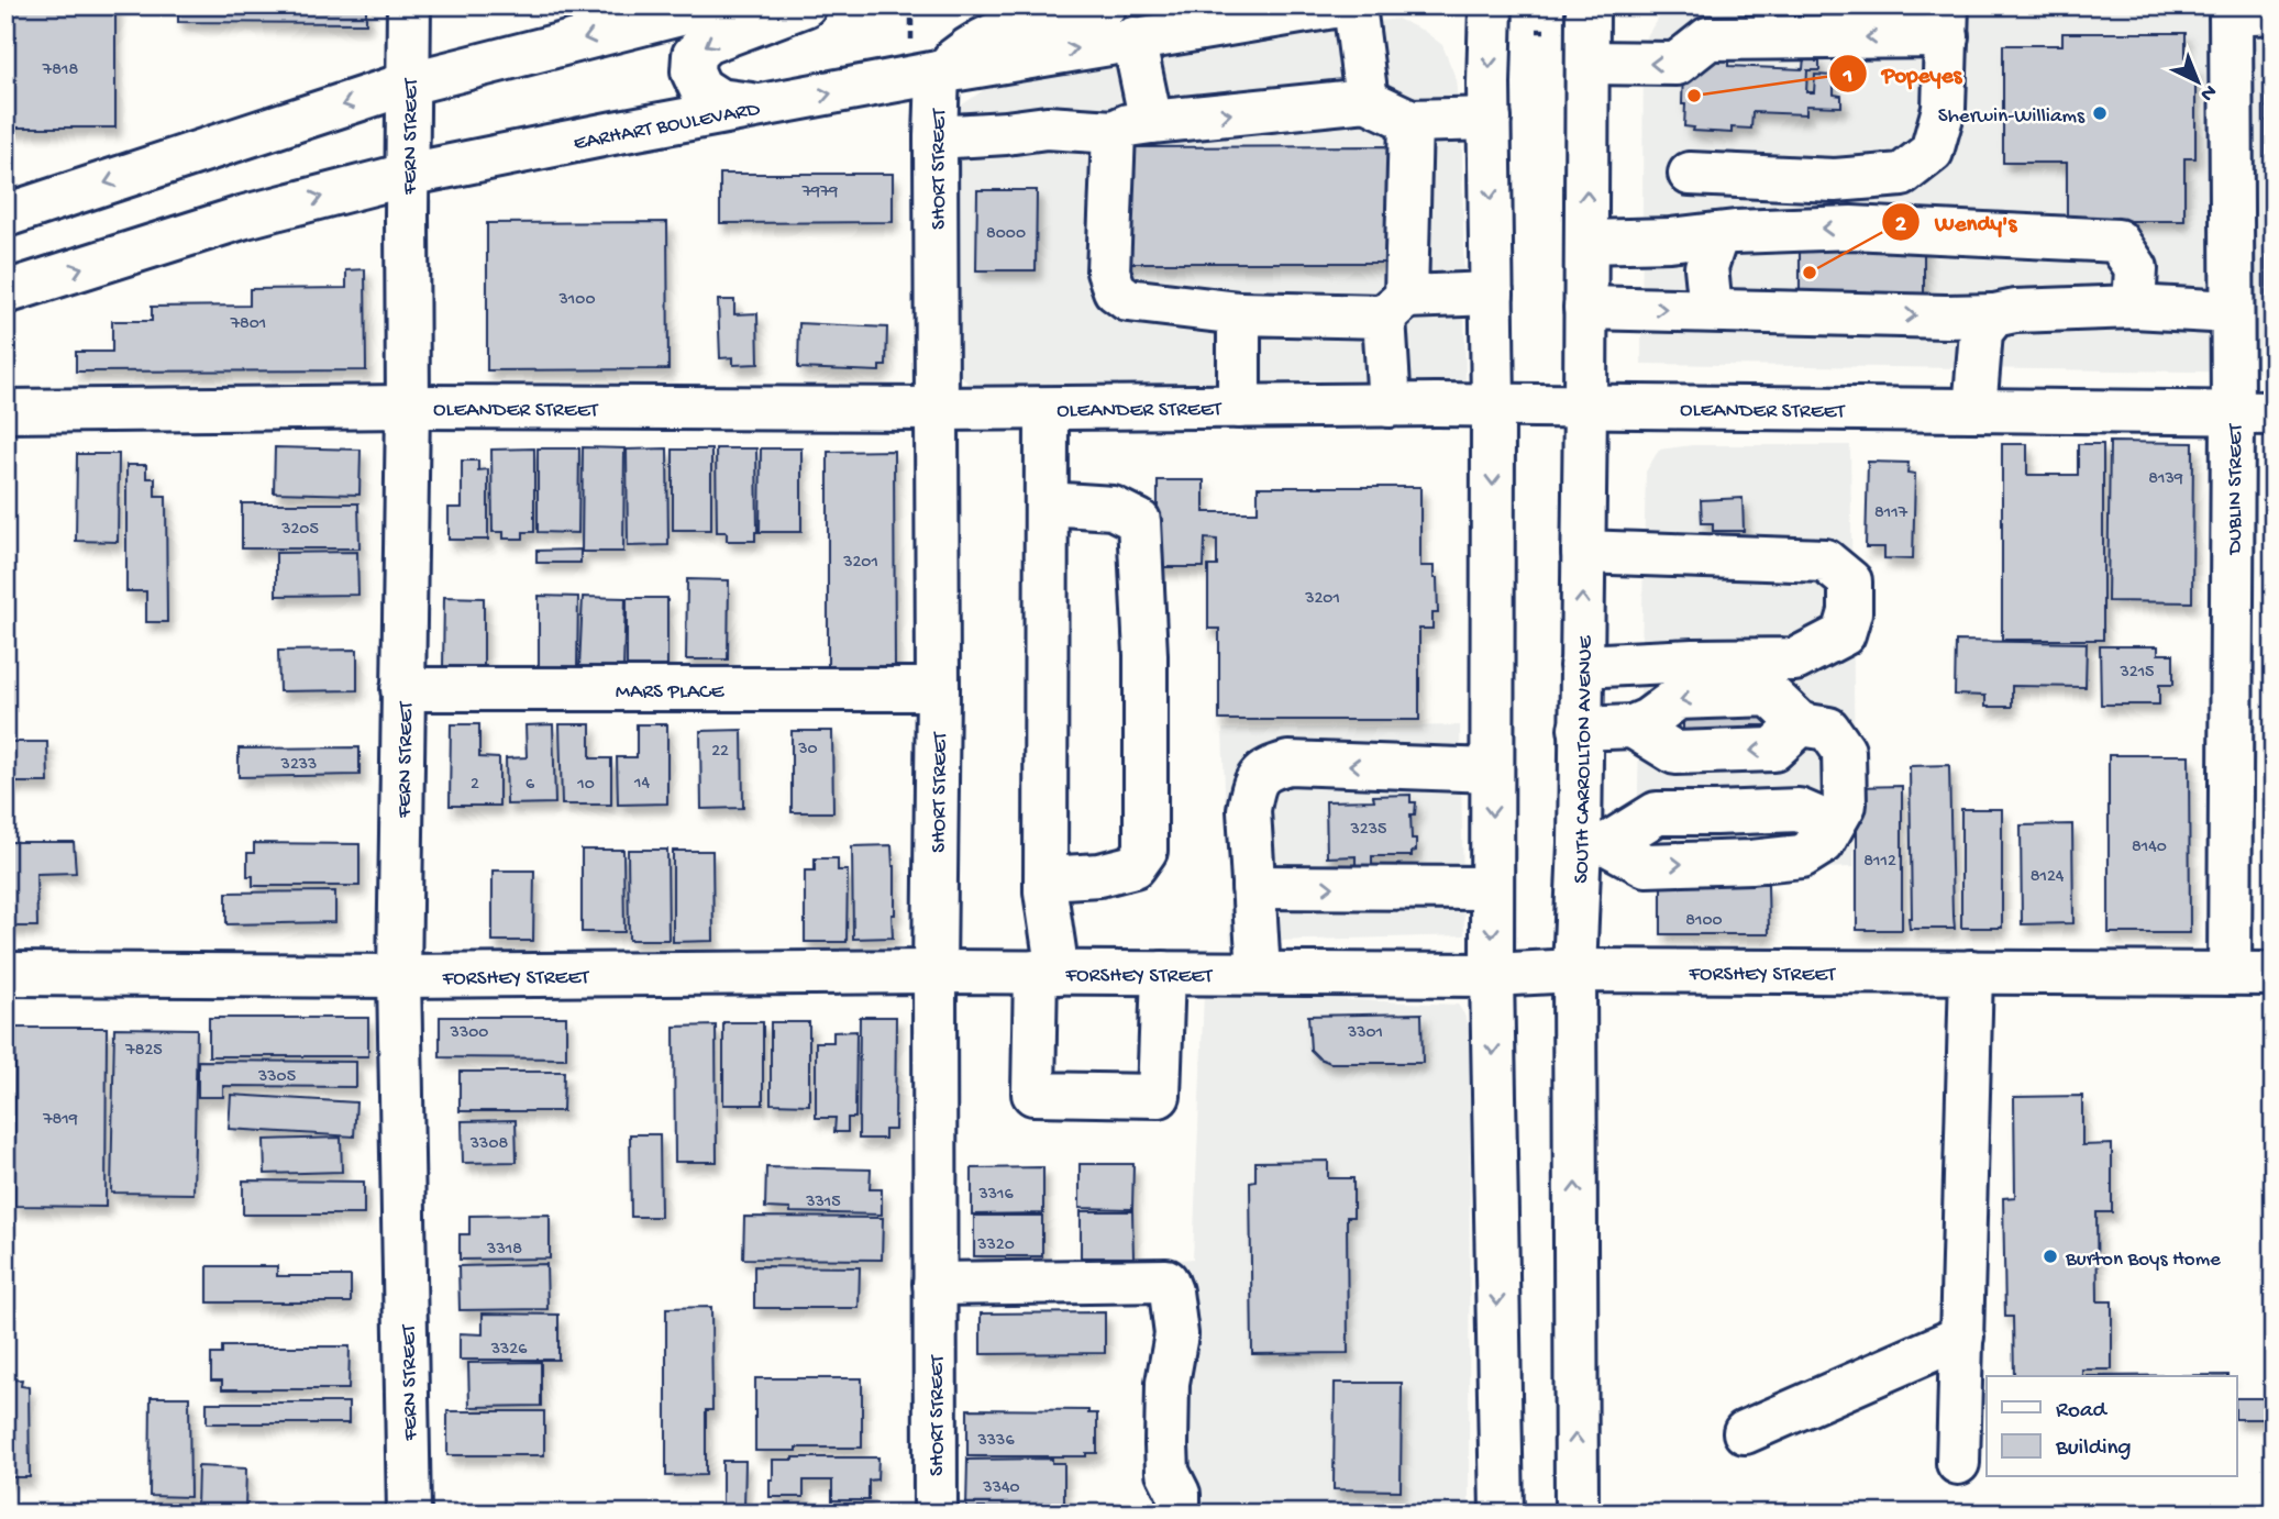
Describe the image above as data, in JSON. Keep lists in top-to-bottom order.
{
  "streets": {
    "street": [
      "EARHART BOULEVARD",
      "FERN STREET",
      "SHORT STREET",
      "OLEANDER STREET",
      "DUBLIN STREET",
      "MARS PLACE",
      "SOUTH CARROLLTON AVENUE",
      "FORSHEY STREET"
    ]
  },
  "crossings": [
    ["EARHART BOULEVARD", "FERN STREET"],
    ["EARHART BOULEVARD", "SHORT STREET"],
    ["FERN STREET", "OLEANDER STREET"],
    ["FERN STREET", "MARS PLACE"],
    ["FERN STREET", "FORSHEY STREET"],
    ["SHORT STREET", "OLEANDER STREET"],
    ["SHORT STREET", "MARS PLACE"],
    ["SHORT STREET", "FORSHEY STREET"],
    ["OLEANDER STREET", "DUBLIN STREET"],
    ["OLEANDER STREET", "SOUTH CARROLLTON AVENUE"],
    ["DUBLIN STREET", "FORSHEY STREET"],
    ["SOUTH CARROLLTON AVENUE", "FORSHEY STREET"]
  ],
  "places": [
    "Popeyes",
    "Sherwin-Williams",
    "Wendy's",
    "Burton Boys Home"
  ],
  "house_numbers": [
    "7818",
    "7979",
    "8000",
    "3100",
    "7801",
    "8139",
    "8117",
    "3205",
    "3201",
    "3201",
    "3215",
    "30",
    "22",
    "3233",
    "14",
    "2",
    "6",
    "10",
    "3235",
    "8140",
    "8112",
    "8124",
    "8100",
    "3300",
    "3301",
    "7825",
    "3305",
    "7819",
    "3308",
    "3316",
    "3315",
    "3320",
    "3318",
    "3326",
    "3336",
    "3340"
  ],
  "legend": ["Road", "Building"],
  "north": "bottom right"
}
